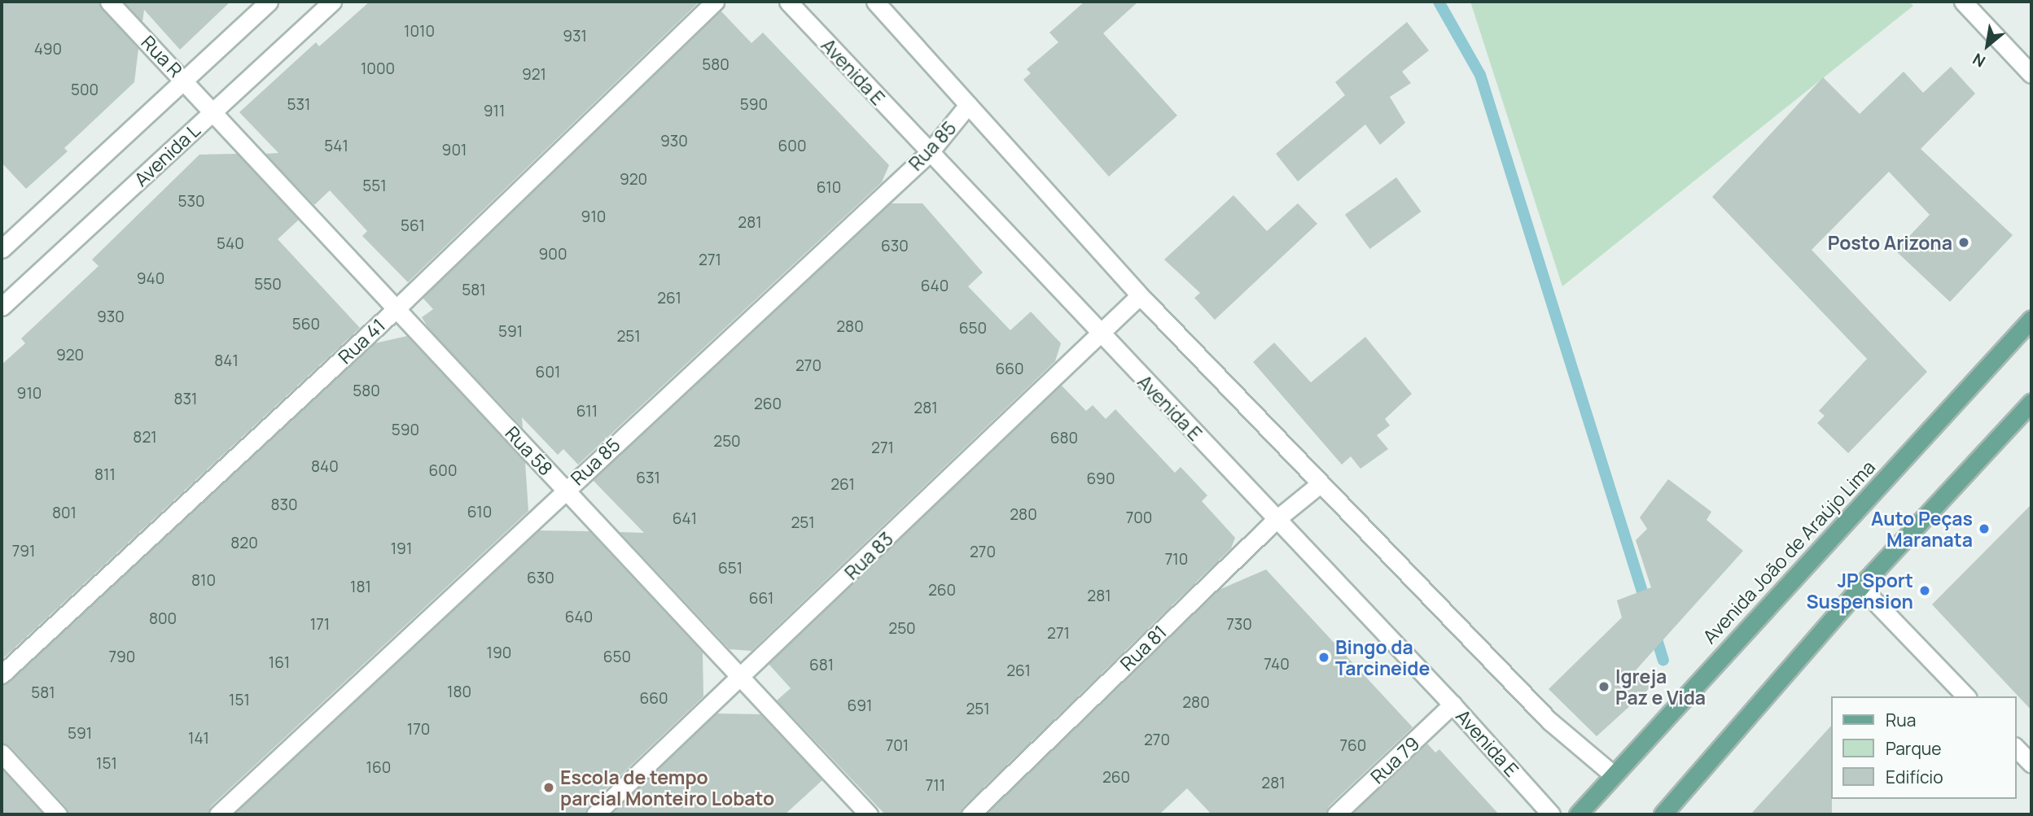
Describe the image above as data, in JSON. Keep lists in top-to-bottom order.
{
  "streets": {
    "main road": ["Avenida João de Araújo Lima"],
    "street": [
      "Rua R",
      "Avenida E",
      "Rua 85",
      "Avenida L",
      "Rua 41",
      "Rua 58",
      "Rua 83",
      "Rua 81",
      "Rua 79"
    ]
  },
  "crossings": [
    ["Rua R", "Avenida L"],
    ["Rua R", "Rua 58"],
    ["Avenida E", "Rua 85"],
    ["Avenida E", "Rua 83"],
    ["Avenida E", "Rua 81"],
    ["Avenida E", "Rua 79"],
    ["Rua 85", "Rua 58"],
    ["Avenida L", "Rua 58"],
    ["Rua 41", "Rua 58"],
    ["Rua 58", "Rua 83"]
  ],
  "places": [
    "Posto Arizona",
    "Auto Peças Maranata",
    "JP Sport Suspension",
    "Bingo da Tarcineide",
    "Igreja Paz e Vida",
    "Escola de tempo parcial Monteiro Lobato"
  ],
  "house_numbers": [
    "1010",
    "931",
    "490",
    "580",
    "1000",
    "921",
    "500",
    "531",
    "590",
    "911",
    "930",
    "541",
    "600",
    "901",
    "920",
    "551",
    "610",
    "530",
    "910",
    "281",
    "561",
    "540",
    "630",
    "900",
    "271",
    "940",
    "550",
    "640",
    "581",
    "261",
    "930",
    "560",
    "280",
    "650",
    "591",
    "251",
    "920",
    "841",
    "270",
    "660",
    "601",
    "580",
    "910",
    "831",
    "260",
    "281",
    "611",
    "590",
    "821",
    "680",
    "250",
    "271",
    "840",
    "600",
    "811",
    "631",
    "690",
    "261",
    "830",
    "610",
    "801",
    "280",
    "700",
    "641",
    "251",
    "820",
    "191",
    "791",
    "270",
    "710",
    "651",
    "630",
    "810",
    "181",
    "260",
    "281",
    "661",
    "640",
    "800",
    "171",
    "730",
    "250",
    "271",
    "190",
    "790",
    "650",
    "161",
    "740",
    "681",
    "261",
    "180",
    "581",
    "660",
    "151",
    "280",
    "691",
    "251",
    "170",
    "591",
    "141",
    "270",
    "701",
    "760",
    "151",
    "160",
    "260",
    "281",
    "711"
  ],
  "legend": ["Rua", "Parque", "Edifício"],
  "north": "bottom left"
}
